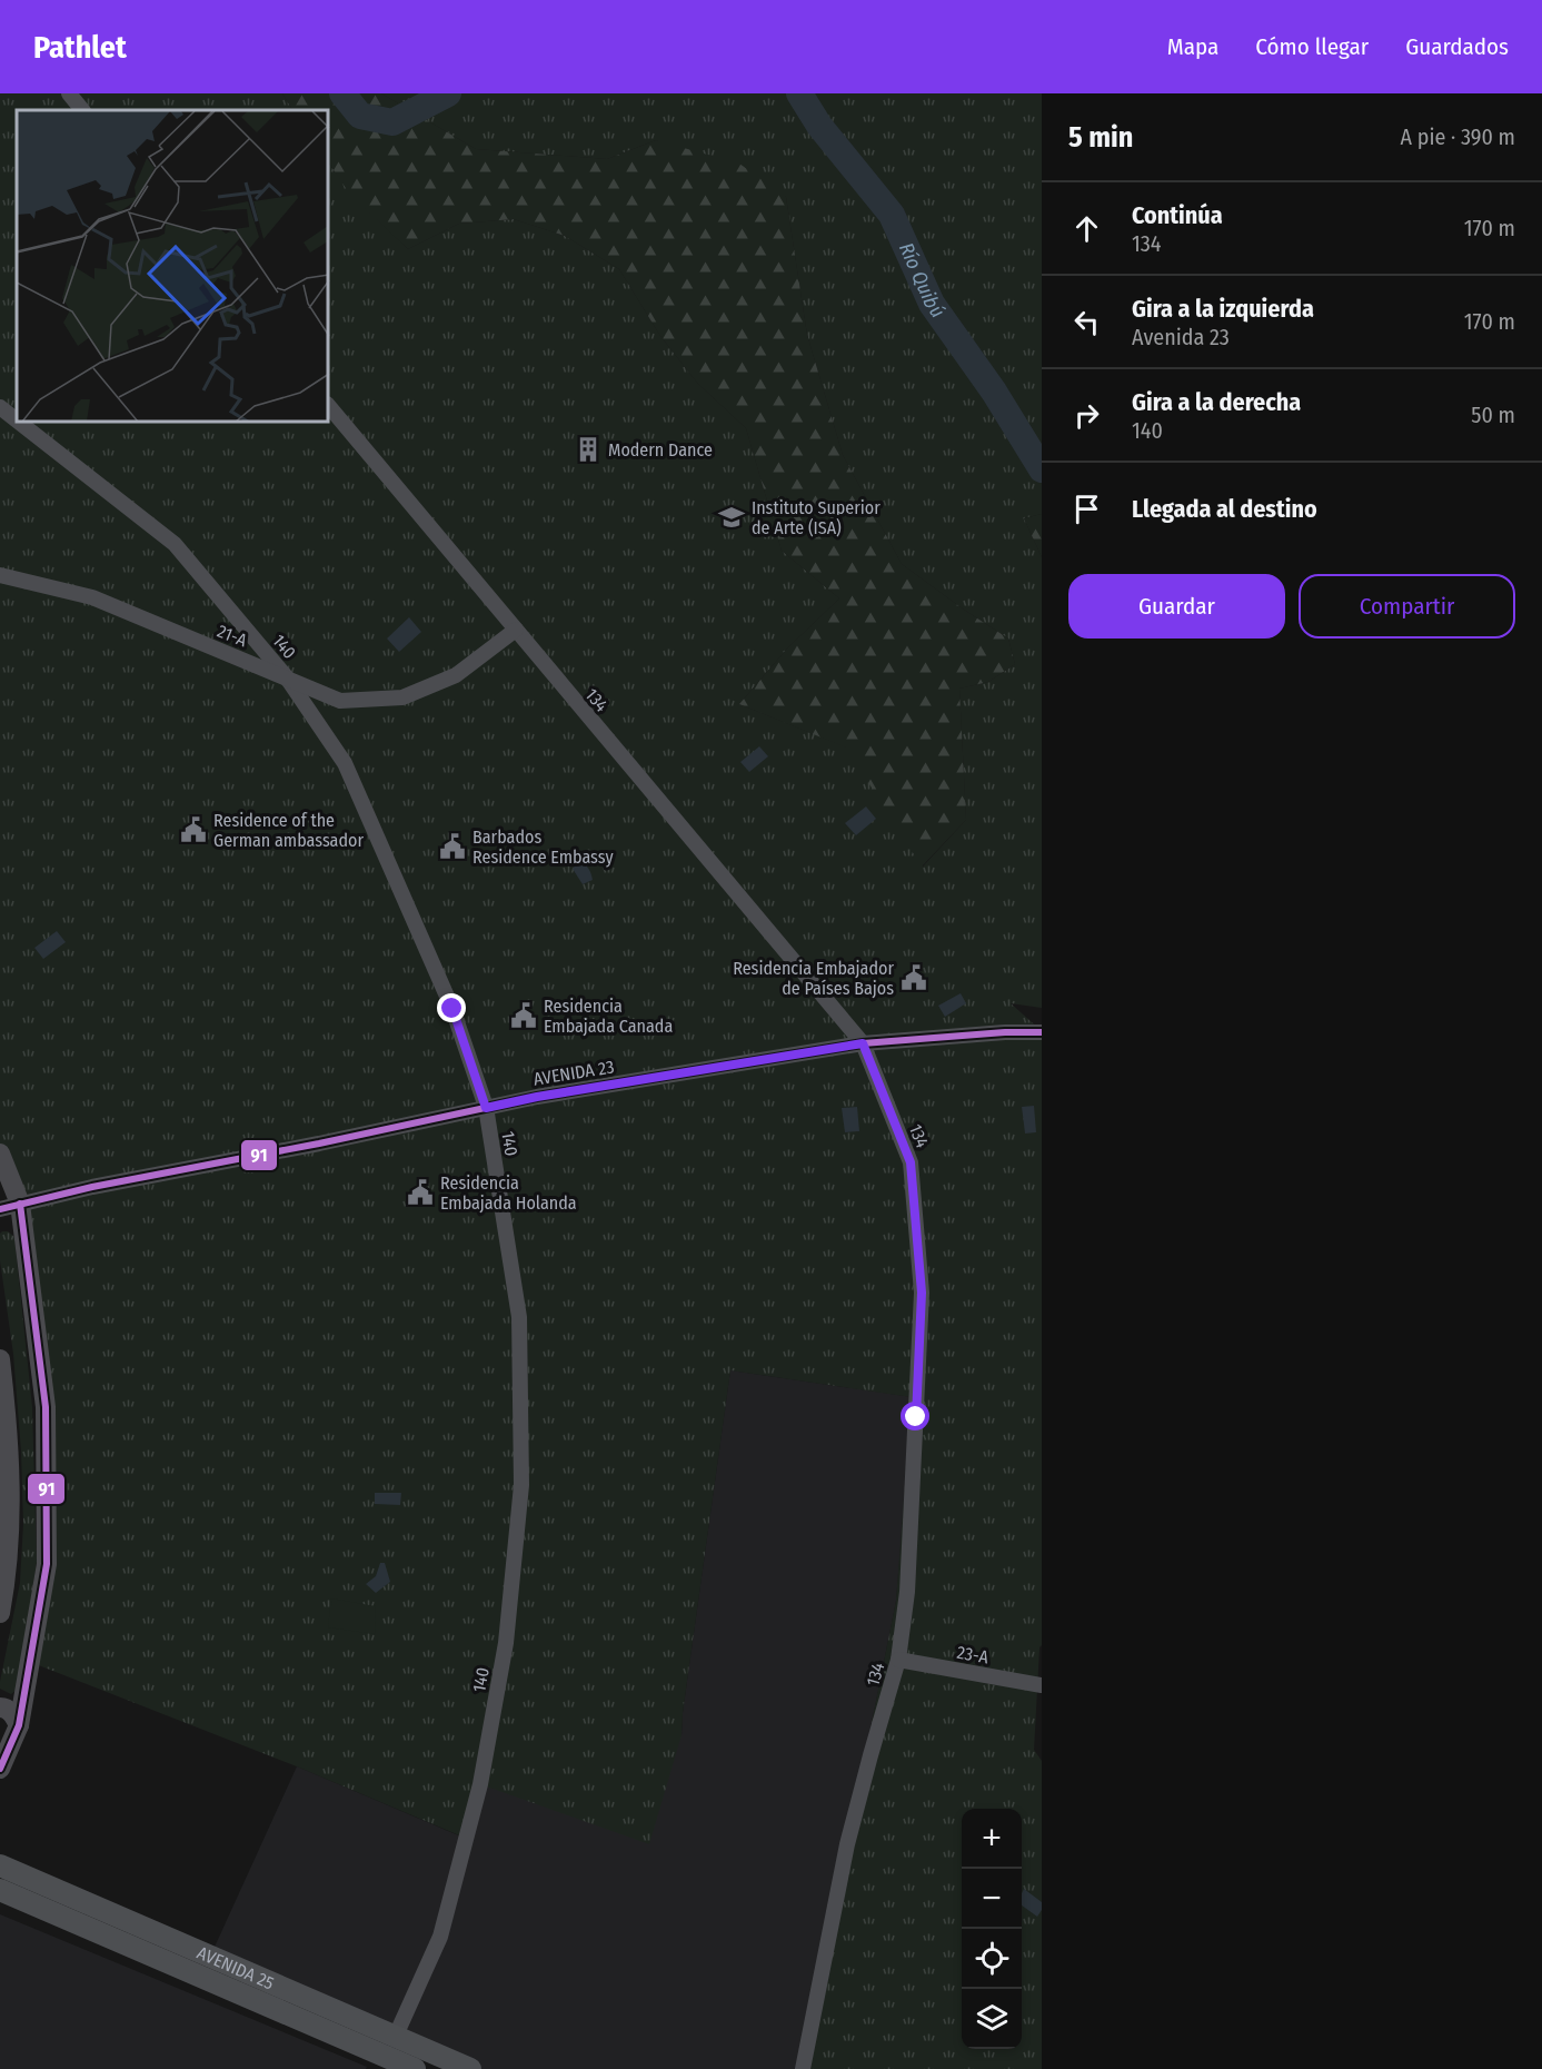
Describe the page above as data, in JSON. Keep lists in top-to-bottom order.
{
  "streets": {
    "main road": ["AVENIDA 25"],
    "street": [
      "21-A",
      "140",
      "134",
      "AVENIDA 23",
      "23-A"
    ]
  },
  "crossings": [
    ["21-A", "140"],
    ["21-A", "134"],
    ["140", "AVENIDA 23"],
    ["140", "AVENIDA 25"],
    ["134", "AVENIDA 23"],
    ["134", "23-A"]
  ],
  "water": ["Río Quibú"],
  "places": {
    "building": ["Modern Dance"],
    "school or university": ["Instituto Superior de Arte (ISA)"],
    "public building": [
      "Residence of the German ambassador",
      "Barbados Residence Embassy",
      "Residencia Embajador de Países Bajos",
      "Residencia Embajada Canada",
      "Residencia Embajada Holanda"
    ]
  },
  "lines": ["transit line 91"],
  "page": {
    "header": "Pathlet",
    "nav": ["Mapa", "Cómo llegar", "Guardados"],
    "heading": ["5 min", "A pie · 390 m"],
    "list": [
      ["Continúa", "134", "170 m"],
      ["Gira a la izquierda", "Avenida 23", "170 m"],
      ["Gira a la derecha", "140", "50 m"],
      "Llegada al destino"
    ],
    "buttons": ["Guardar", "Compartir"],
    "map_buttons": ["+", "−"]
  }
}
